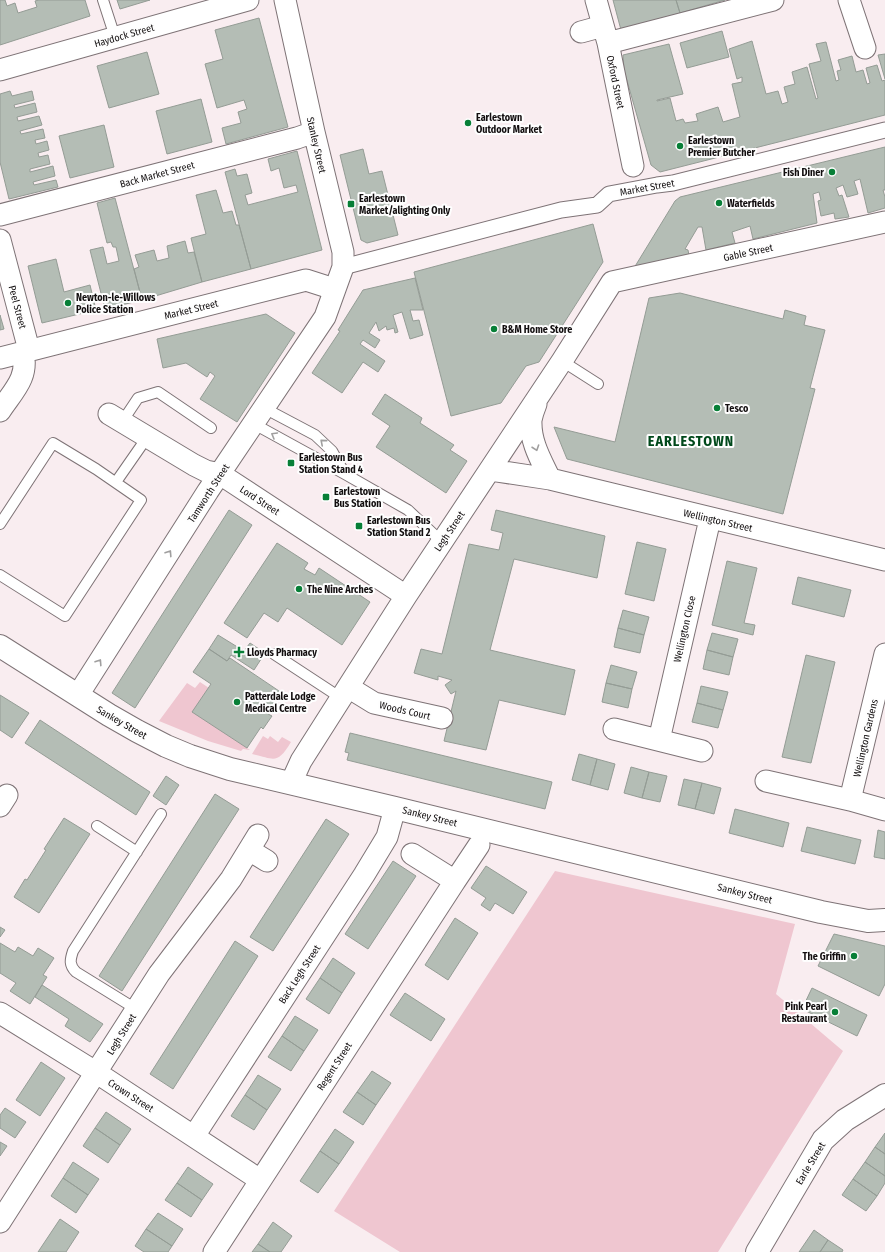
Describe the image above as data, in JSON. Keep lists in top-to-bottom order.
{
  "streets": {
    "street": [
      "Haydock Street",
      "Oxford Street",
      "Stanley Street",
      "Back Market Street",
      "Market Street",
      "Gable Street",
      "Peel Street",
      "Tamworth Street",
      "Lord Street",
      "Wellington Street",
      "Legh Street",
      "Wellington Close",
      "Woods Court",
      "Sankey Street",
      "Wellington Gardens",
      "Back Legh Street",
      "Regent Street",
      "Crown Street",
      "Earle Street"
    ]
  },
  "crossings": [
    ["Stanley Street", "Back Market Street"],
    ["Stanley Street", "Market Street"],
    ["Stanley Street", "Tamworth Street"],
    ["Market Street", "Peel Street"],
    ["Market Street", "Tamworth Street"],
    ["Gable Street", "Legh Street"],
    ["Tamworth Street", "Lord Street"],
    ["Tamworth Street", "Sankey Street"],
    ["Lord Street", "Legh Street"],
    ["Wellington Street", "Legh Street"],
    ["Wellington Street", "Wellington Close"],
    ["Legh Street", "Woods Court"],
    ["Legh Street", "Sankey Street"],
    ["Legh Street", "Crown Street"],
    ["Sankey Street", "Back Legh Street"],
    ["Back Legh Street", "Crown Street"],
    ["Regent Street", "Crown Street"]
  ],
  "one_way": ["Tamworth Street"],
  "districts": ["EARLESTOWN"],
  "places": {
    "other": [
      "Earlestown Outdoor Market",
      "Earlestown Premier Butcher",
      "Fish Diner",
      "Waterfields",
      "Newton-le-Willows Police Station",
      "B&M Home Store",
      "Tesco",
      "The Nine Arches",
      "Patterdale Lodge Medical Centre",
      "The Griffin",
      "Pink Pearl Restaurant"
    ],
    "transit": [
      "Earlestown Market/alighting Only",
      "Earlestown Bus Station Stand 4",
      "Earlestown Bus Station",
      "Earlestown Bus Station Stand 2"
    ],
    "health": ["Lloyds Pharmacy"]
  }
}
